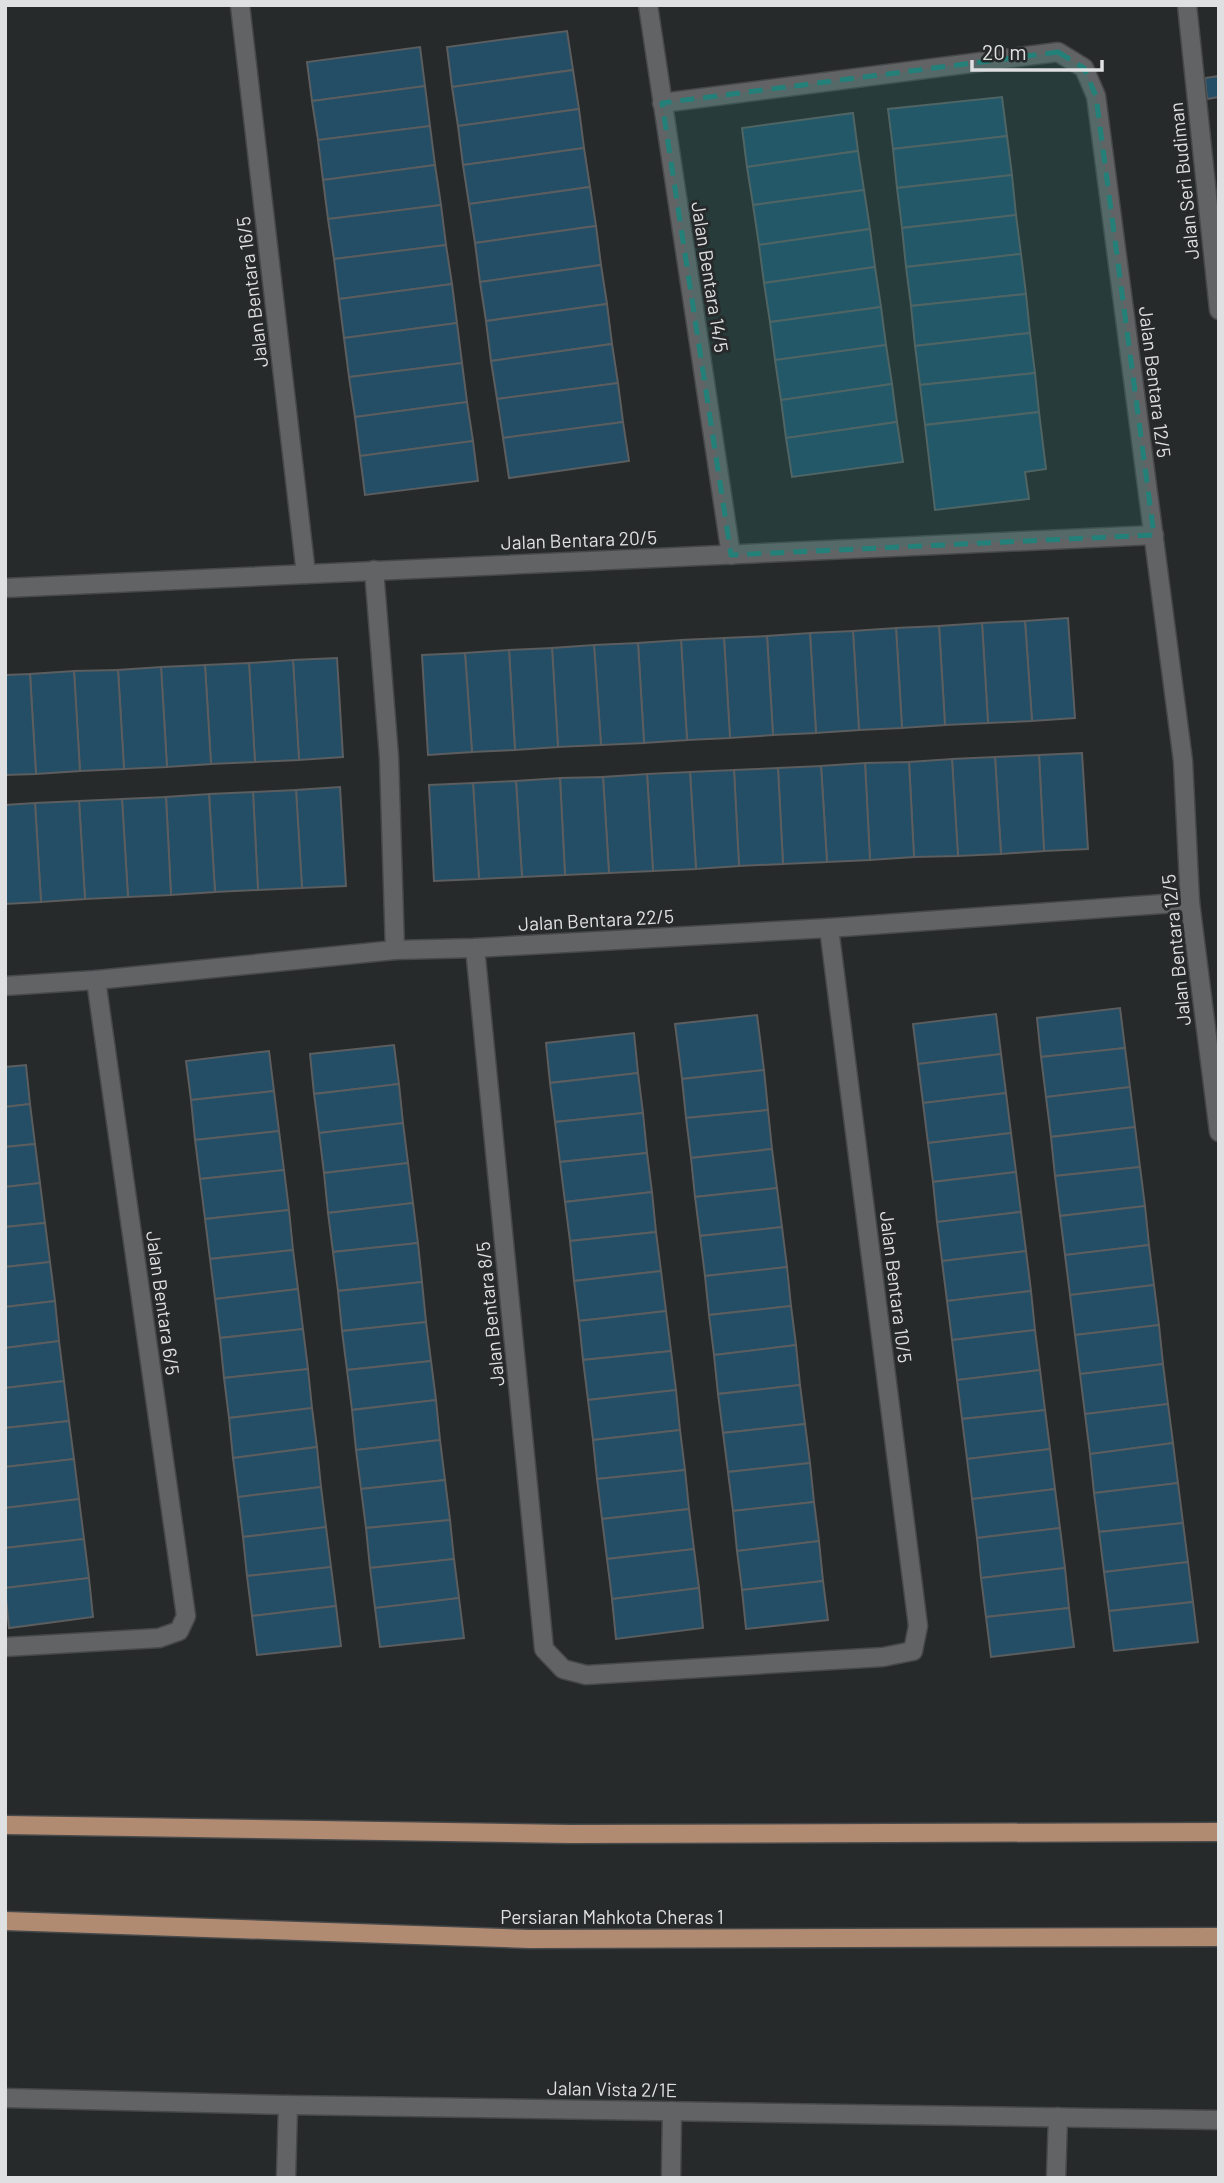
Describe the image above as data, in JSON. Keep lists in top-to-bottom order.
{
  "streets": {
    "main road": ["Persiaran Mahkota Cheras 1"],
    "street": [
      "Jalan Seri Budiman",
      "Jalan Bentara 14/5",
      "Jalan Bentara 16/5",
      "Jalan Bentara 12/5",
      "Jalan Bentara 20/5",
      "Jalan Bentara 22/5",
      "Jalan Bentara 10/5",
      "Jalan Bentara 6/5",
      "Jalan Bentara 8/5",
      "Jalan Vista 2/1E"
    ]
  },
  "crossings": [
    ["Jalan Bentara 14/5", "Jalan Bentara 12/5"],
    ["Jalan Bentara 14/5", "Jalan Bentara 20/5"],
    ["Jalan Bentara 16/5", "Jalan Bentara 20/5"],
    ["Jalan Bentara 12/5", "Jalan Bentara 20/5"],
    ["Jalan Bentara 12/5", "Jalan Bentara 22/5"],
    ["Jalan Bentara 22/5", "Jalan Bentara 10/5"],
    ["Jalan Bentara 22/5", "Jalan Bentara 6/5"],
    ["Jalan Bentara 22/5", "Jalan Bentara 8/5"],
    ["Jalan Bentara 10/5", "Jalan Bentara 8/5"]
  ],
  "scale_bar": "20 m"
}
